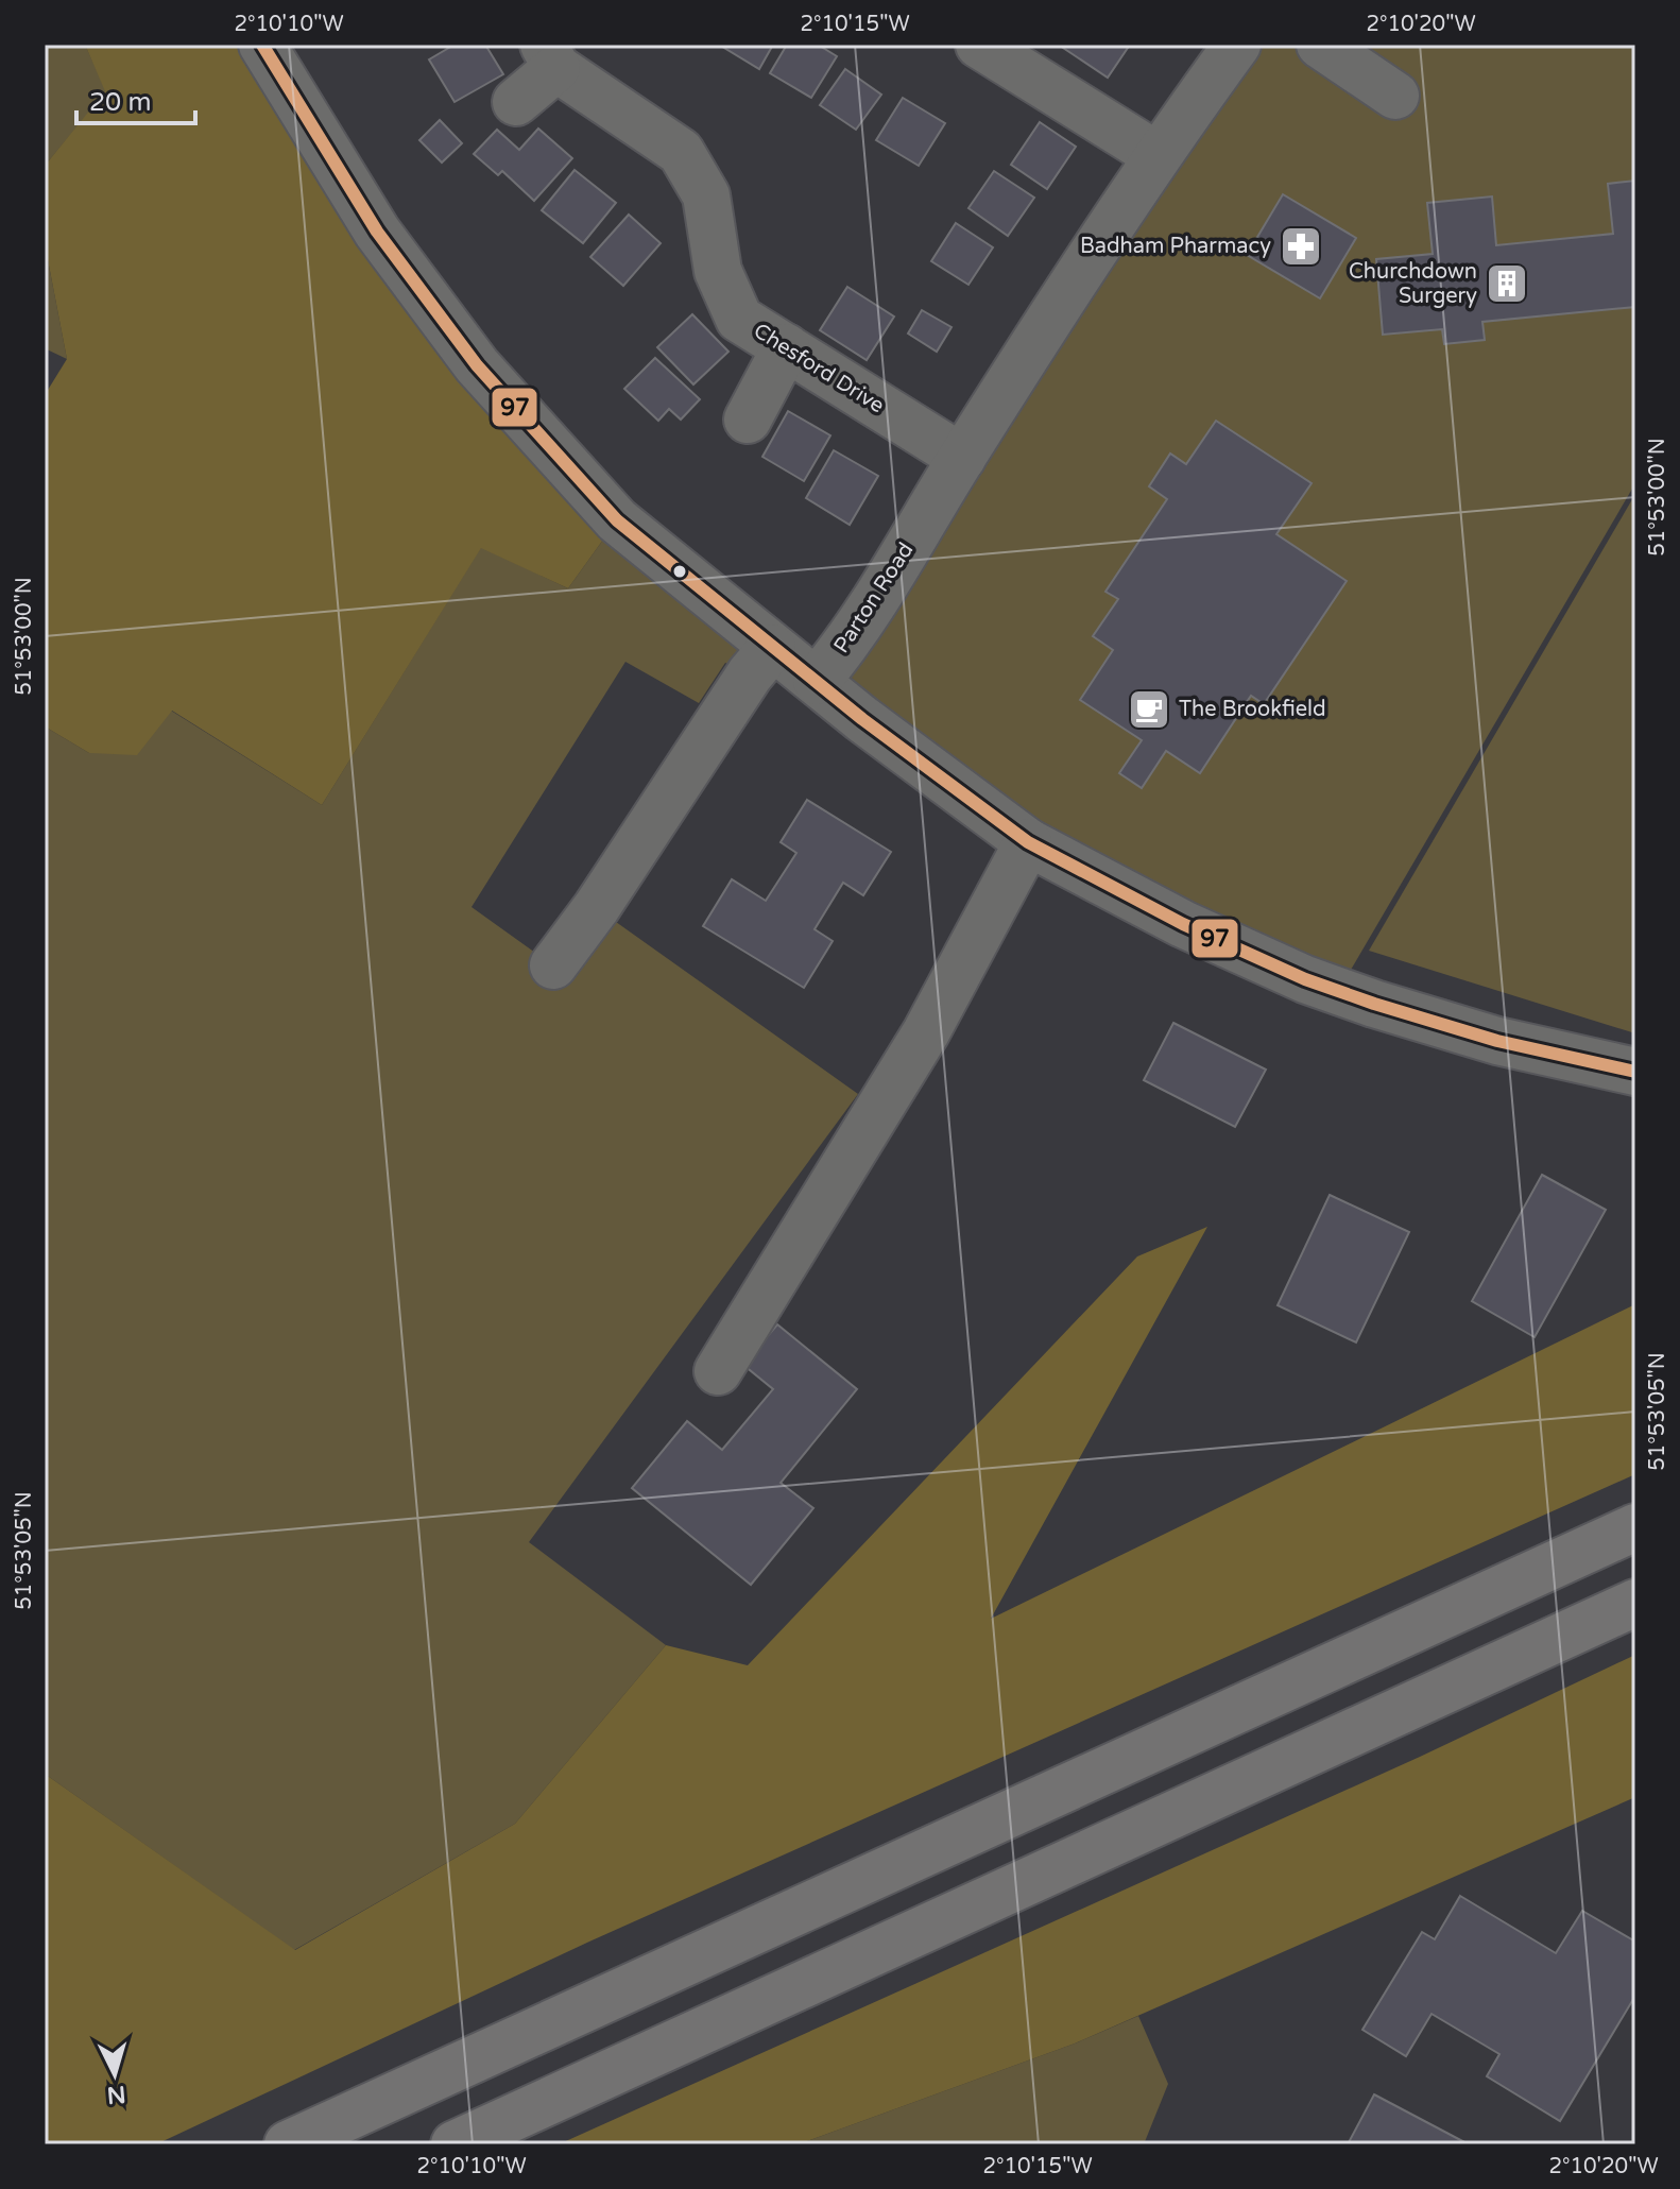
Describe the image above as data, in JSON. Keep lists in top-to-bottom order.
{
  "streets": {
    "street": ["Chesford Drive", "Parton Road"]
  },
  "crossings": [
    ["Chesford Drive", "Parton Road"]
  ],
  "places": {
    "pharmacy": ["Badham Pharmacy"],
    "building": ["Churchdown Surgery"],
    "cafe": ["The Brookfield"]
  },
  "lines": ["transit line 97"],
  "scale_bar": "20 m",
  "north": "bottom",
  "coordinates": [
    "2°10'10\"W",
    "2°10'15\"W",
    "2°10'20\"W",
    "51°53'00\"N",
    "51°53'05\"N"
  ]
}
